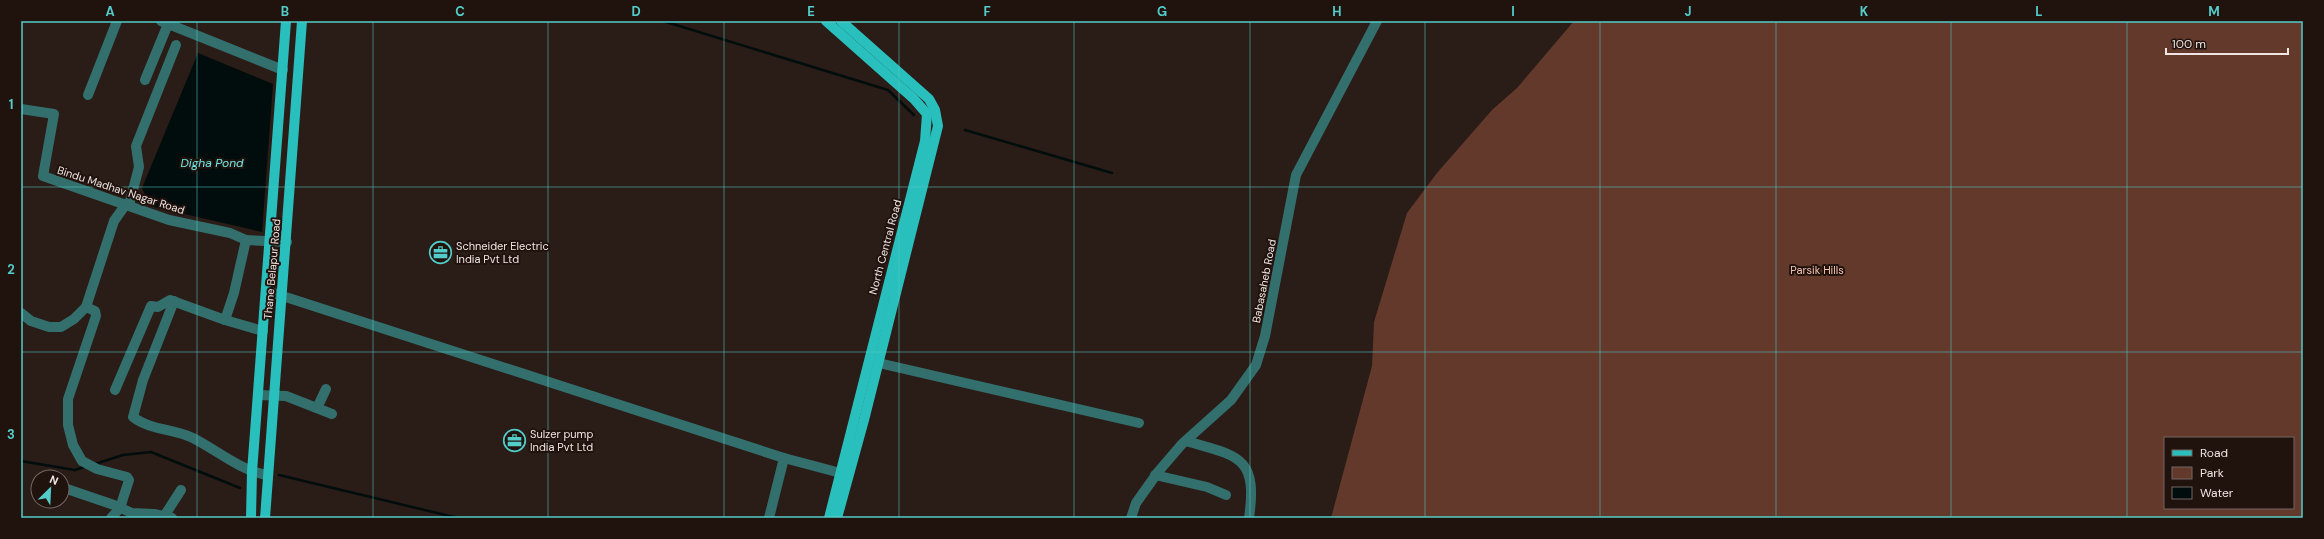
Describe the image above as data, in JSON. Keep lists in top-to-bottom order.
{
  "streets": {
    "main road": ["North Central Road", "Thane Belapur Road"],
    "street": ["Bindu Madhav Nagar Road", "Babasaheb Road"]
  },
  "crossings": [
    ["Bindu Madhav Nagar Road", "Thane Belapur Road"]
  ],
  "water": ["Digha Pond"],
  "parks": ["Parsik Hills"],
  "places": {
    "office": ["Schneider Electric India Pvt Ltd", "Sulzer pump India Pvt Ltd"]
  },
  "legend": ["Road", "Park", "Water"],
  "scale_bar": "100 m",
  "north": "top right",
  "grid": {
    "columns": [
      "A",
      "B",
      "C",
      "D",
      "E",
      "F",
      "G",
      "H",
      "I",
      "J",
      "K",
      "L",
      "M"
    ],
    "rows": ["1", "2", "3"]
  }
}
